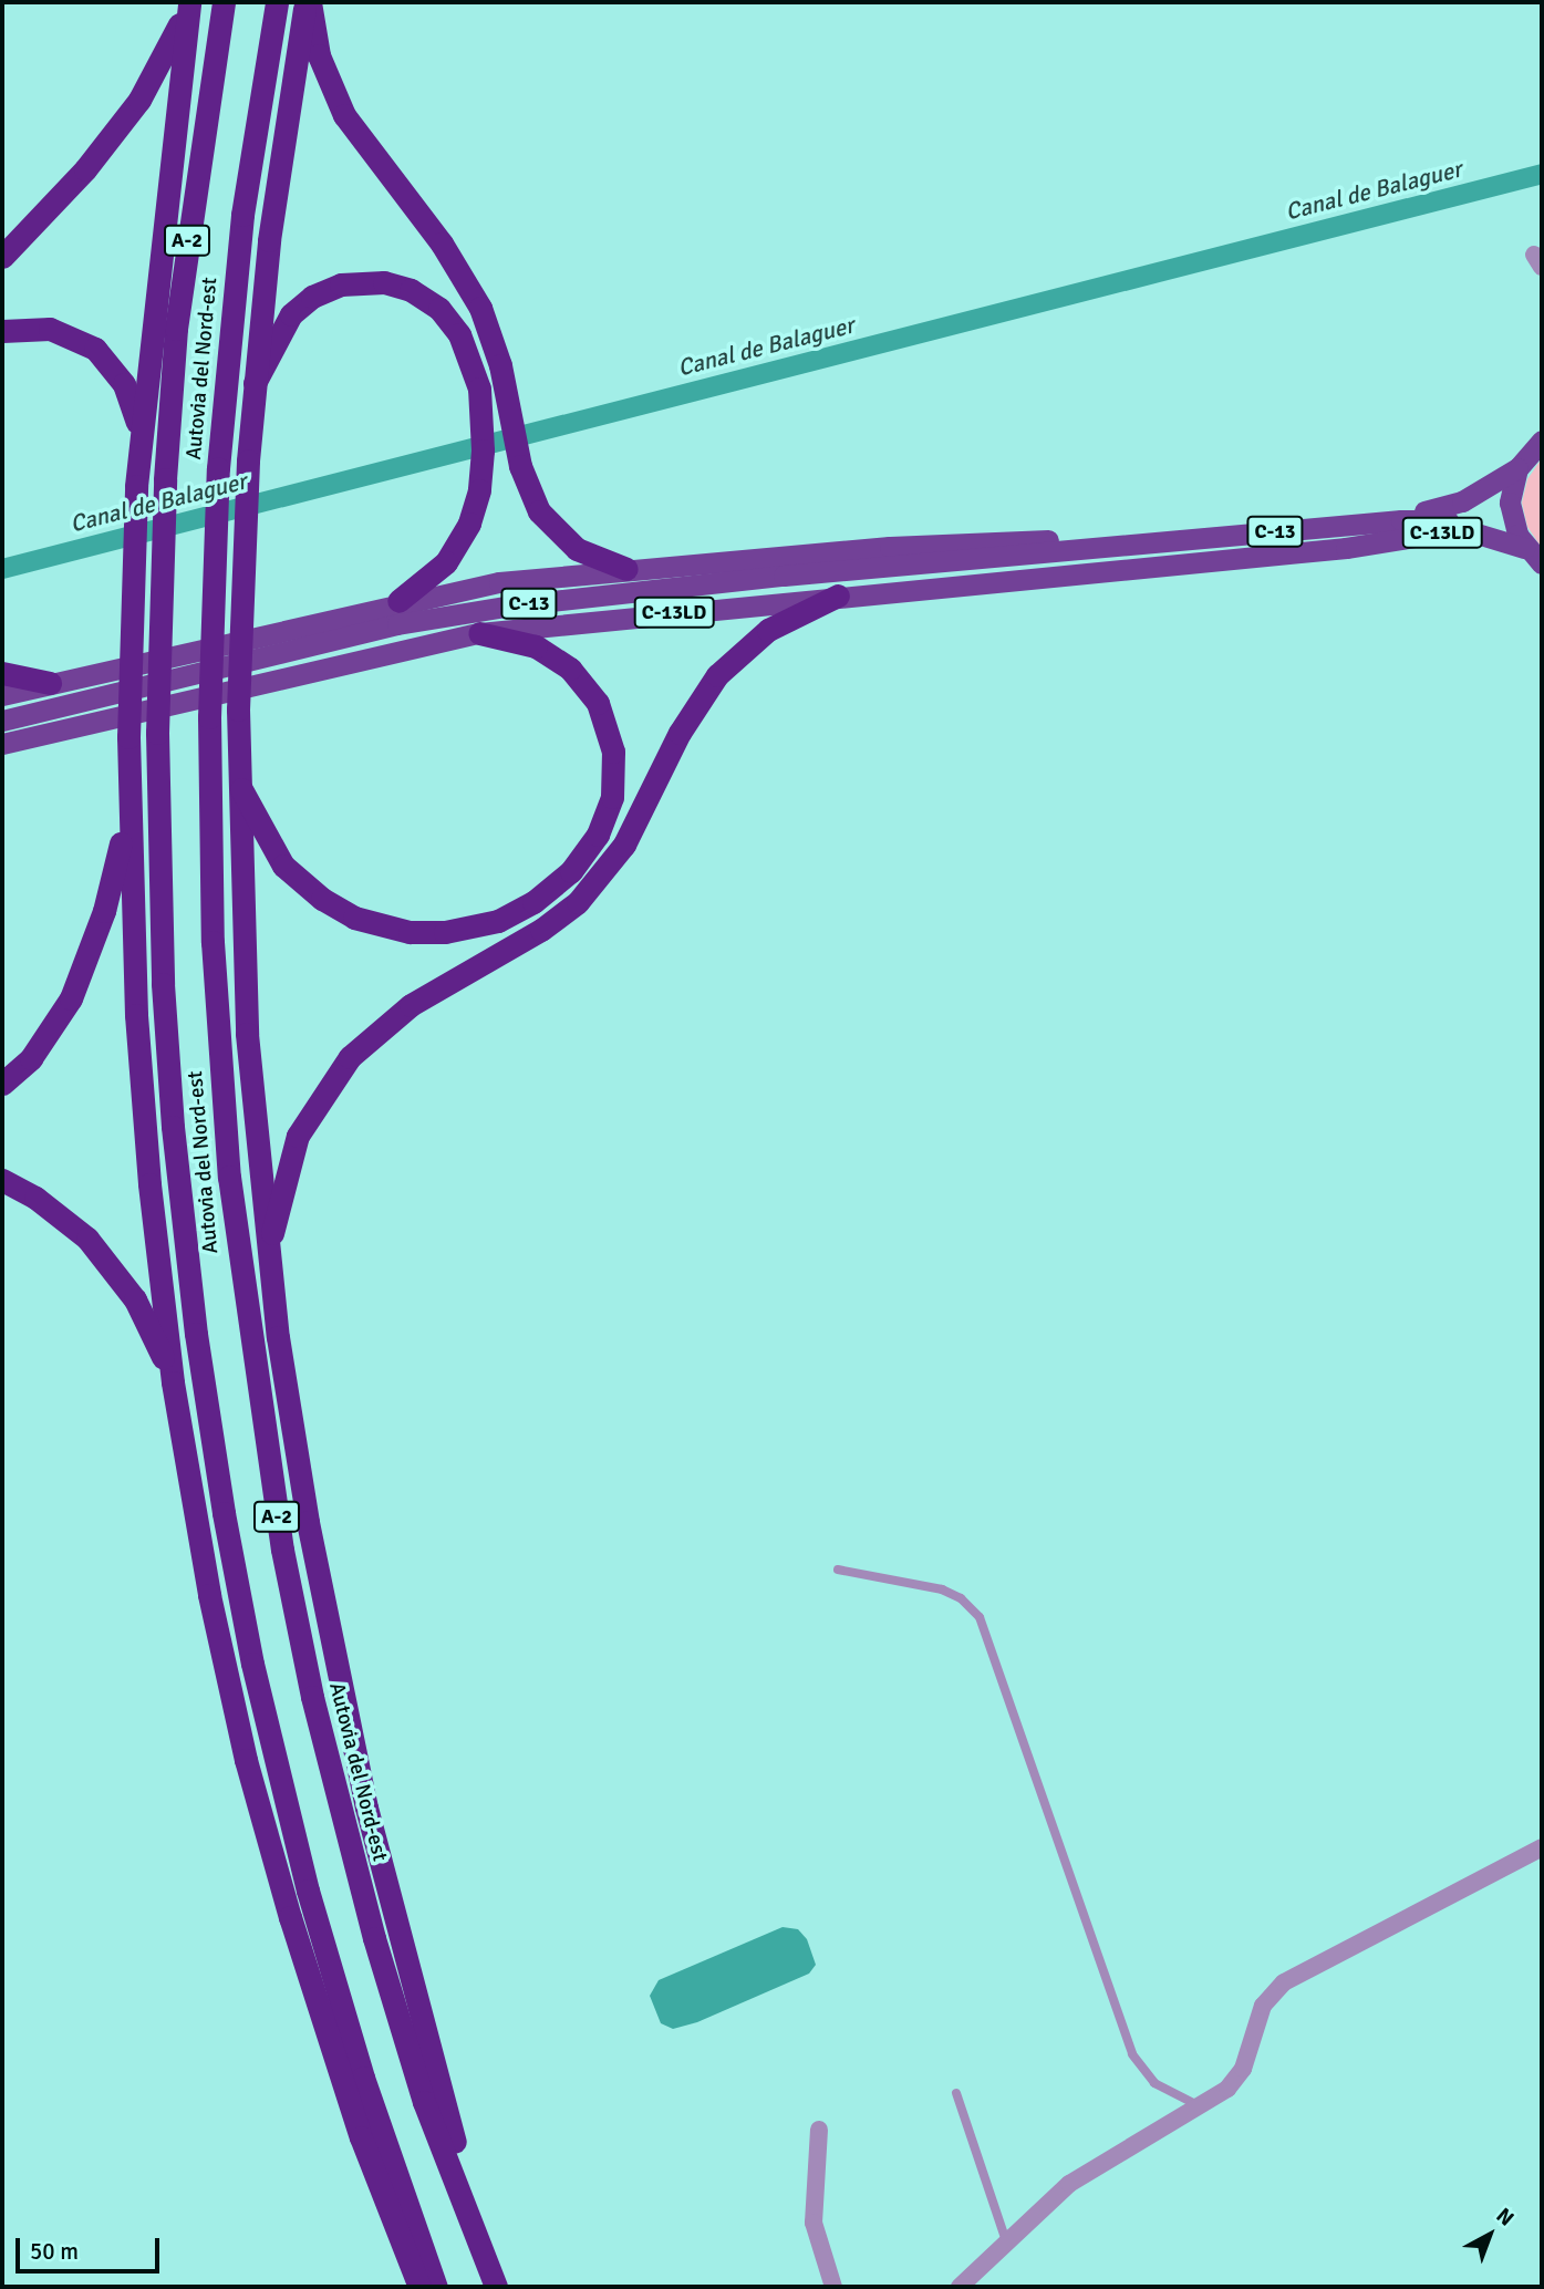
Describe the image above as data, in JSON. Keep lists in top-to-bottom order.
{
  "streets": {
    "highway": ["A-2", "Autovia del Nord-est"],
    "main road": ["C-13", "C-13LD"]
  },
  "crossings": [
    ["C-13", "C-13LD"]
  ],
  "water": ["Canal de Balaguer"],
  "scale_bar": "50 m",
  "north": "top right"
}
